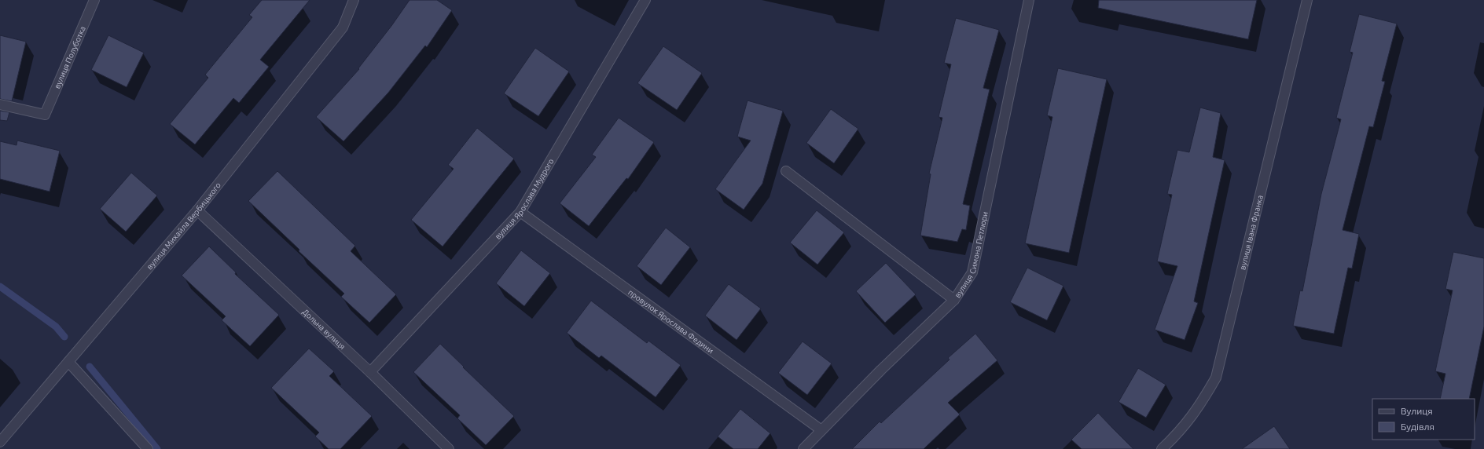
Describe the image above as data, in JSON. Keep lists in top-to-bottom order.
{
  "streets": {
    "street": [
      "вулиця Полуботка",
      "вулиця Ярослава Мудрого",
      "вулиця Михайла Вербицького",
      "вулиця Івана Франка",
      "вулиця Симона Петлюри",
      "провулок Ярослава Федини",
      "Дольна вулиця"
    ]
  },
  "crossings": [
    ["вулиця Ярослава Мудрого", "провулок Ярослава Федини"],
    ["вулиця Ярослава Мудрого", "Дольна вулиця"],
    ["вулиця Михайла Вербицького", "Дольна вулиця"],
    ["вулиця Симона Петлюри", "провулок Ярослава Федини"]
  ],
  "legend": ["Вулиця", "Будівля"]
}
